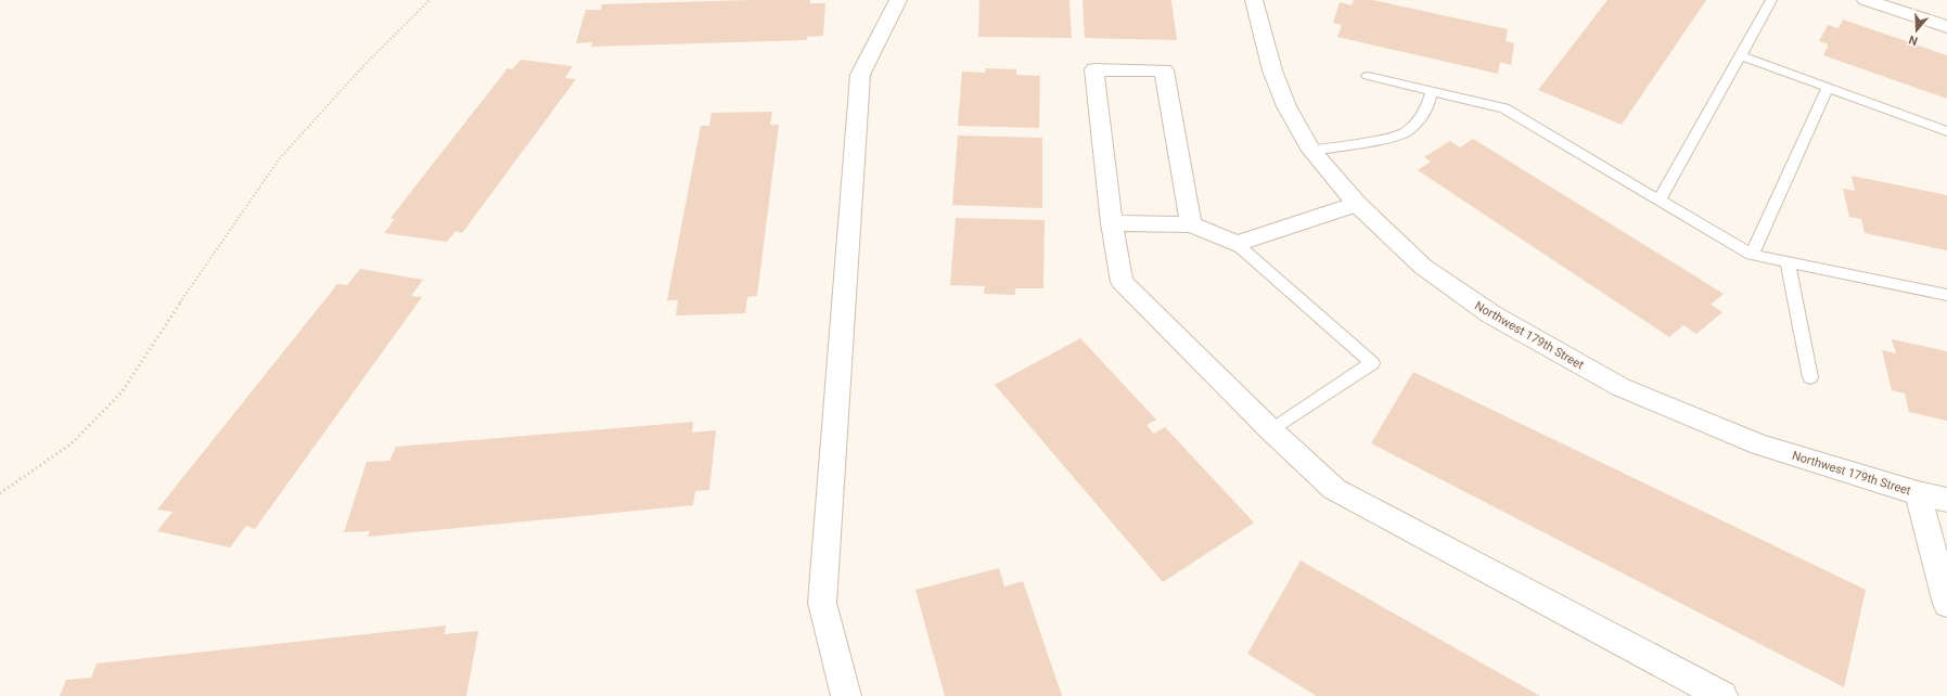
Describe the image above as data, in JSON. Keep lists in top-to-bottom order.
{
  "streets": {
    "street": ["Northwest 179th Street"]
  },
  "north": "bottom"
}
